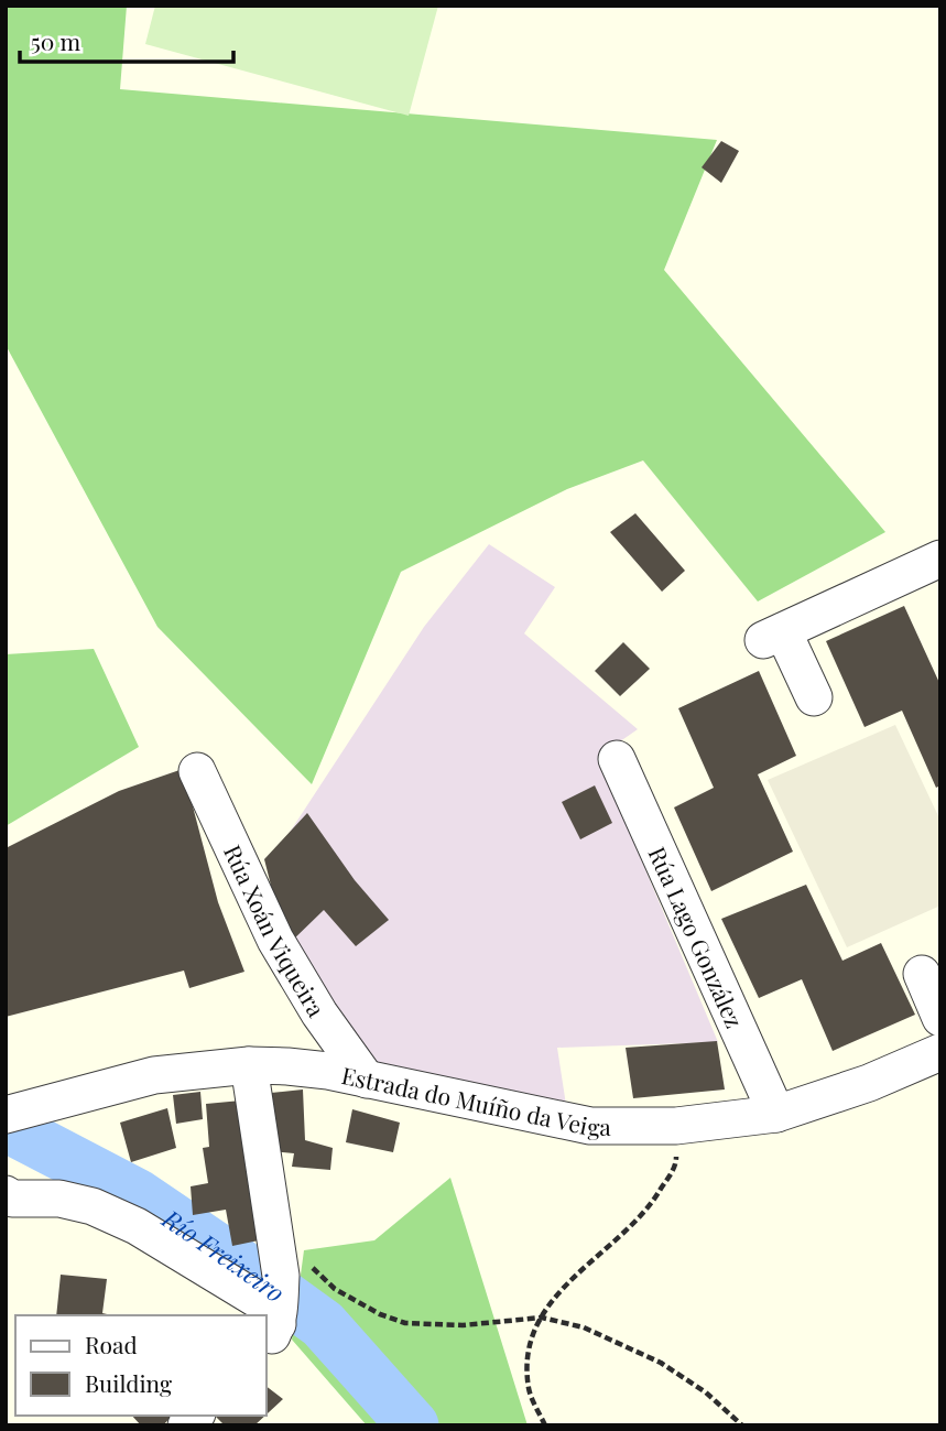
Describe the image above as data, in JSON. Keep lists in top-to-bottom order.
{
  "streets": {
    "street": ["Rúa Xoán Viqueira", "Rúa Lago González", "Estrada do Muíño da Veiga"]
  },
  "crossings": [
    ["Rúa Xoán Viqueira", "Estrada do Muíño da Veiga"],
    ["Rúa Lago González", "Estrada do Muíño da Veiga"]
  ],
  "water": ["Río Freixeiro"],
  "legend": ["Road", "Building"],
  "scale_bar": "50 m"
}
